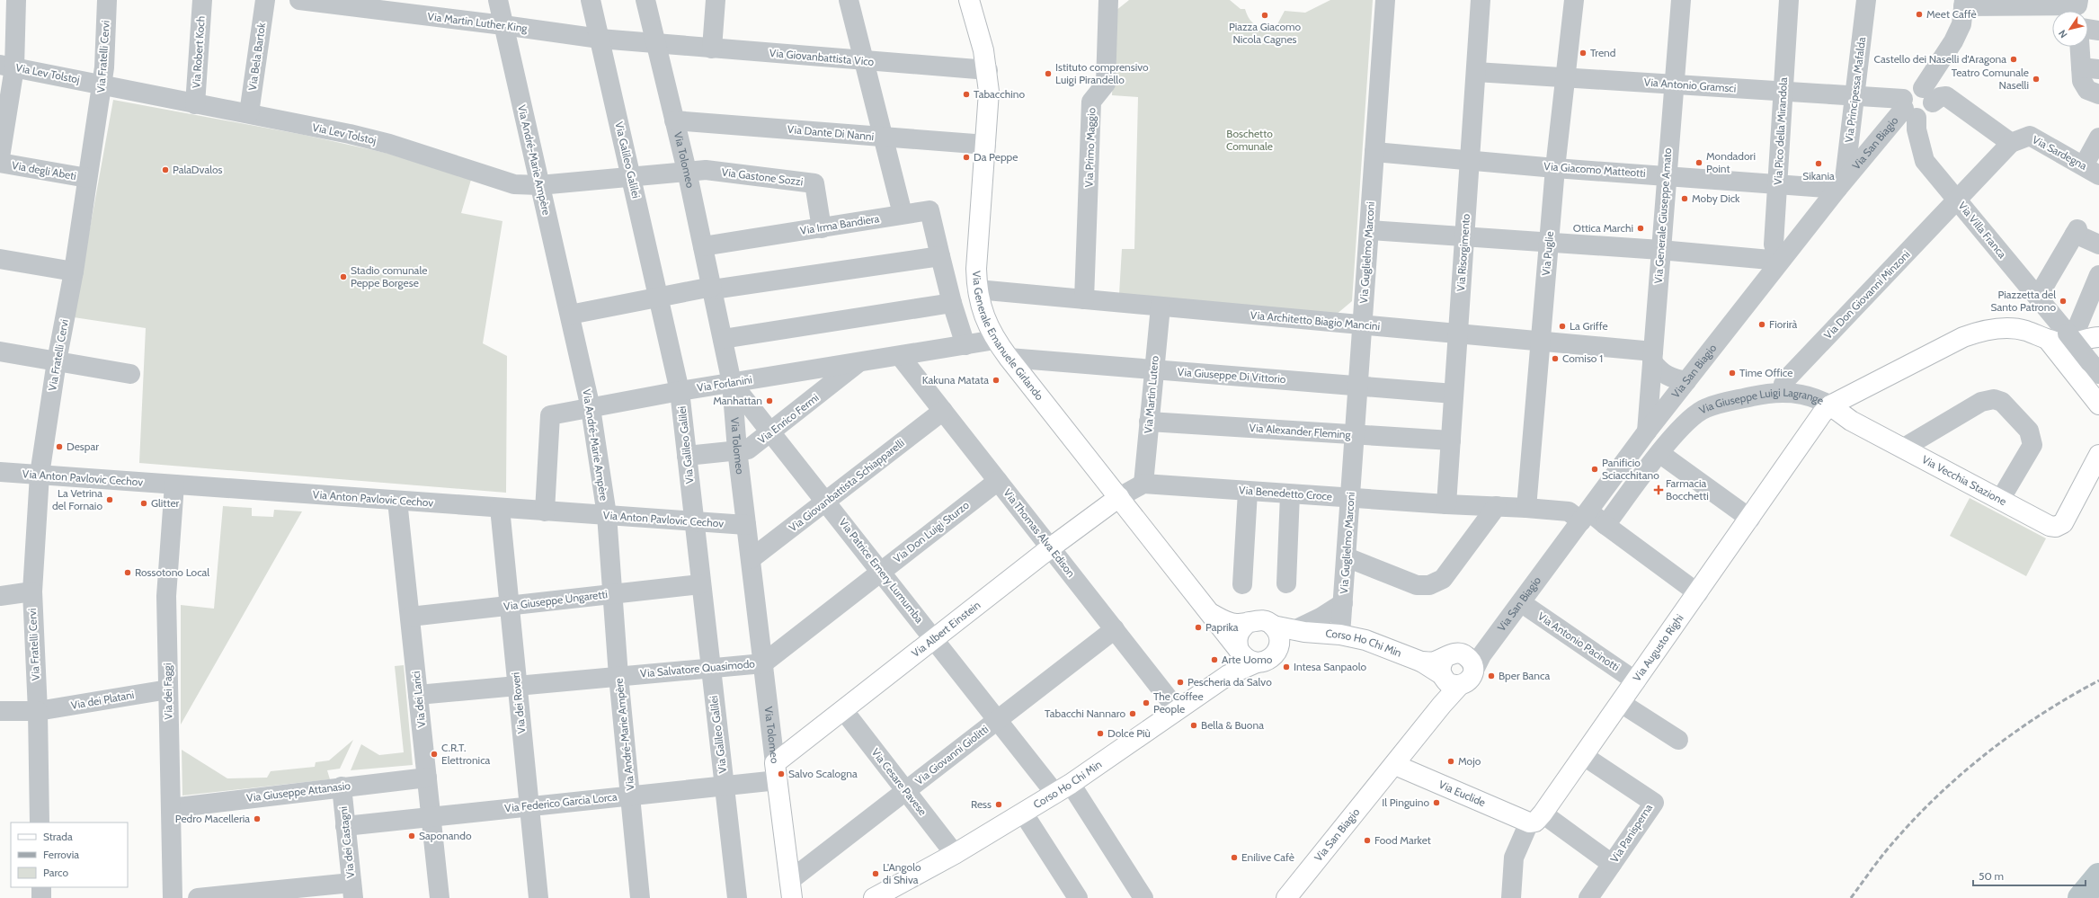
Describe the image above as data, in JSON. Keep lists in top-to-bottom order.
{
  "streets": {
    "main road": [
      "Via San Biagio",
      "Via Tolomeo",
      "Via Generale Emanuele Girlando",
      "Via Giuseppe Luigi Lagrange",
      "Via Vecchia Stazione",
      "Via Albert Einstein",
      "Corso Ho Chi Min",
      "Via Augusto Righi",
      "Via Euclide"
    ],
    "street": [
      "Via Martin Luther King",
      "Via Robert Koch",
      "Via Fratelli Cervi",
      "Via Bela Bartok",
      "Via Giovanbattista Vico",
      "Via Lev Tolstoj",
      "Via Antonio Gramsci",
      "Via Principessa Mafalda",
      "Via Pico della Mirandola",
      "Via Dante Di Nanni",
      "Via Primo Maggio",
      "Via Sardegna",
      "Via André-Marie Ampère",
      "Via Galileo Galilei",
      "Via Giacomo Matteotti",
      "Via degli Abeti",
      "Via Gastone Sozzi",
      "Via Generale Giuseppe Amato",
      "Via Irma Bandiera",
      "Via Villa Franca",
      "Via Guglielmo Marconi",
      "Via Risorgimento",
      "Via Puglie",
      "Via Don Giovanni Minzoni",
      "Via Architetto Biagio Mancini",
      "Via Giuseppe Di Vittorio",
      "Via Forlanini",
      "Via Martin Lutero",
      "Via Enrico Fermi",
      "Via Alexander Fleming",
      "Via Anton Pavlovic Cechov",
      "Via Giovanbattista Schiapparelli",
      "Via Benedetto Croce",
      "Via Don Luigi Sturzo",
      "Via Thomas Alva Edison",
      "Via Patrice Emery Lumumba",
      "Via Giuseppe Ungaretti",
      "Via Antonio Pacinotti",
      "Via Salvatore Quasimodo",
      "Via dei Faggi",
      "Via dei Larici",
      "Via dei Platani",
      "Via dei Roveri",
      "Via Giovanni Giolitti",
      "Via Cesare Pavese",
      "Via Giuseppe Attanasio",
      "Via Federico Garcia Lorca",
      "Via Panisperna",
      "Via dei Castagni"
    ]
  },
  "crossings": [
    ["Via Martin Luther King", "Via Giovanbattista Vico"],
    ["Via Martin Luther King", "Via André-Marie Ampère"],
    ["Via Martin Luther King", "Via Galileo Galilei"],
    ["Via Martin Luther King", "Via Tolomeo"],
    ["Via Robert Koch", "Via Lev Tolstoj"],
    ["Via Fratelli Cervi", "Via Lev Tolstoj"],
    ["Via Fratelli Cervi", "Via degli Abeti"],
    ["Via Fratelli Cervi", "Via Anton Pavlovic Cechov"],
    ["Via Fratelli Cervi", "Via dei Platani"],
    ["Via Bela Bartok", "Via Lev Tolstoj"],
    ["Via Giovanbattista Vico", "Via Tolomeo"],
    ["Via Giovanbattista Vico", "Via Generale Emanuele Girlando"],
    ["Via Lev Tolstoj", "Via André-Marie Ampère"],
    ["Via Lev Tolstoj", "Via Galileo Galilei"],
    ["Via Lev Tolstoj", "Via Tolomeo"],
    ["Via Lev Tolstoj", "Via Gastone Sozzi"],
    ["Via Antonio Gramsci", "Via Principessa Mafalda"],
    ["Via Antonio Gramsci", "Via Pico della Mirandola"],
    ["Via Antonio Gramsci", "Via San Biagio"],
    ["Via Antonio Gramsci", "Via Generale Giuseppe Amato"],
    ["Via Antonio Gramsci", "Via Villa Franca"],
    ["Via Antonio Gramsci", "Via Risorgimento"],
    ["Via Antonio Gramsci", "Via Puglie"],
    ["Via Principessa Mafalda", "Via San Biagio"],
    ["Via Principessa Mafalda", "Via Giacomo Matteotti"],
    ["Via Pico della Mirandola", "Via San Biagio"],
    ["Via Pico della Mirandola", "Via Giacomo Matteotti"],
    ["Via Dante Di Nanni", "Via Tolomeo"],
    ["Via Dante Di Nanni", "Via Generale Emanuele Girlando"],
    ["Via San Biagio", "Via Giacomo Matteotti"],
    ["Via San Biagio", "Via Generale Giuseppe Amato"],
    ["Via San Biagio", "Via Villa Franca"],
    ["Via San Biagio", "Via Benedetto Croce"],
    ["Via San Biagio", "Via Antonio Pacinotti"],
    ["Via San Biagio", "Corso Ho Chi Min"],
    ["Via San Biagio", "Via Euclide"],
    ["Via Primo Maggio", "Via Architetto Biagio Mancini"],
    ["Via Sardegna", "Via Villa Franca"],
    ["Via Sardegna", "Via Don Giovanni Minzoni"],
    ["Via André-Marie Ampère", "Via Forlanini"],
    ["Via André-Marie Ampère", "Via Anton Pavlovic Cechov"],
    ["Via André-Marie Ampère", "Via Giuseppe Ungaretti"],
    ["Via André-Marie Ampère", "Via Salvatore Quasimodo"],
    ["Via André-Marie Ampère", "Via Federico Garcia Lorca"],
    ["Via Galileo Galilei", "Via Forlanini"],
    ["Via Galileo Galilei", "Via Enrico Fermi"],
    ["Via Galileo Galilei", "Via Anton Pavlovic Cechov"],
    ["Via Galileo Galilei", "Via Giuseppe Ungaretti"],
    ["Via Galileo Galilei", "Via Salvatore Quasimodo"],
    ["Via Galileo Galilei", "Via Federico Garcia Lorca"],
    ["Via Tolomeo", "Via Gastone Sozzi"],
    ["Via Tolomeo", "Via Irma Bandiera"],
    ["Via Tolomeo", "Via Forlanini"],
    ["Via Tolomeo", "Via Enrico Fermi"],
    ["Via Tolomeo", "Via Anton Pavlovic Cechov"],
    ["Via Tolomeo", "Via Giovanbattista Schiapparelli"],
    ["Via Tolomeo", "Via Don Luigi Sturzo"],
    ["Via Tolomeo", "Via Patrice Emery Lumumba"],
    ["Via Tolomeo", "Via Albert Einstein"],
    ["Via Tolomeo", "Via Salvatore Quasimodo"],
    ["Via Tolomeo", "Via Giovanni Giolitti"],
    ["Via Tolomeo", "Via Federico Garcia Lorca"],
    ["Via Giacomo Matteotti", "Via Generale Giuseppe Amato"],
    ["Via Giacomo Matteotti", "Via Guglielmo Marconi"],
    ["Via Giacomo Matteotti", "Via Risorgimento"],
    ["Via Giacomo Matteotti", "Via Puglie"],
    ["Via Gastone Sozzi", "Via Irma Bandiera"],
    ["Via Generale Giuseppe Amato", "Via Architetto Biagio Mancini"],
    ["Via Villa Franca", "Via Don Giovanni Minzoni"],
    ["Via Guglielmo Marconi", "Via Architetto Biagio Mancini"],
    ["Via Guglielmo Marconi", "Via Giuseppe Di Vittorio"],
    ["Via Guglielmo Marconi", "Via Alexander Fleming"],
    ["Via Guglielmo Marconi", "Via Benedetto Croce"],
    ["Via Guglielmo Marconi", "Corso Ho Chi Min"],
    ["Via Risorgimento", "Via Architetto Biagio Mancini"],
    ["Via Risorgimento", "Via Giuseppe Di Vittorio"],
    ["Via Risorgimento", "Via Alexander Fleming"],
    ["Via Risorgimento", "Via Benedetto Croce"],
    ["Via Puglie", "Via Architetto Biagio Mancini"],
    ["Via Puglie", "Via Benedetto Croce"],
    ["Via Don Giovanni Minzoni", "Via Giuseppe Luigi Lagrange"],
    ["Via Architetto Biagio Mancini", "Via Generale Emanuele Girlando"],
    ["Via Architetto Biagio Mancini", "Via Martin Lutero"],
    ["Via Generale Emanuele Girlando", "Via Giuseppe Di Vittorio"],
    ["Via Generale Emanuele Girlando", "Via Forlanini"],
    ["Via Generale Emanuele Girlando", "Via Albert Einstein"],
    ["Via Generale Emanuele Girlando", "Corso Ho Chi Min"],
    ["Via Giuseppe Di Vittorio", "Via Martin Lutero"],
    ["Via Forlanini", "Via Enrico Fermi"],
    ["Via Forlanini", "Via Anton Pavlovic Cechov"],
    ["Via Forlanini", "Via Thomas Alva Edison"],
    ["Via Forlanini", "Via Patrice Emery Lumumba"],
    ["Via Martin Lutero", "Via Alexander Fleming"],
    ["Via Martin Lutero", "Via Benedetto Croce"],
    ["Via Giuseppe Luigi Lagrange", "Via Vecchia Stazione"],
    ["Via Giuseppe Luigi Lagrange", "Via Augusto Righi"],
    ["Via Enrico Fermi", "Via Patrice Emery Lumumba"],
    ["Via Anton Pavlovic Cechov", "Via dei Faggi"],
    ["Via Anton Pavlovic Cechov", "Via dei Larici"],
    ["Via Anton Pavlovic Cechov", "Via dei Roveri"],
    ["Via Vecchia Stazione", "Via Augusto Righi"],
    ["Via Giovanbattista Schiapparelli", "Via Thomas Alva Edison"],
    ["Via Giovanbattista Schiapparelli", "Via Patrice Emery Lumumba"],
    ["Via Don Luigi Sturzo", "Via Thomas Alva Edison"],
    ["Via Don Luigi Sturzo", "Via Patrice Emery Lumumba"],
    ["Via Don Luigi Sturzo", "Via Salvatore Quasimodo"],
    ["Via Thomas Alva Edison", "Via Albert Einstein"],
    ["Via Thomas Alva Edison", "Corso Ho Chi Min"],
    ["Via Thomas Alva Edison", "Via Giovanni Giolitti"],
    ["Via Patrice Emery Lumumba", "Via Albert Einstein"],
    ["Via Patrice Emery Lumumba", "Corso Ho Chi Min"],
    ["Via Patrice Emery Lumumba", "Via Giovanni Giolitti"],
    ["Via Giuseppe Ungaretti", "Via dei Larici"],
    ["Via Giuseppe Ungaretti", "Via dei Roveri"],
    ["Via Albert Einstein", "Via Cesare Pavese"],
    ["Via Albert Einstein", "Via Federico Garcia Lorca"],
    ["Via Antonio Pacinotti", "Via Augusto Righi"],
    ["Corso Ho Chi Min", "Via Cesare Pavese"],
    ["Via Augusto Righi", "Via Euclide"],
    ["Via Augusto Righi", "Via Panisperna"],
    ["Via Salvatore Quasimodo", "Via dei Larici"],
    ["Via Salvatore Quasimodo", "Via dei Roveri"],
    ["Via dei Faggi", "Via dei Platani"],
    ["Via dei Faggi", "Via Giuseppe Attanasio"],
    ["Via dei Larici", "Via Giuseppe Attanasio"],
    ["Via dei Larici", "Via Federico Garcia Lorca"],
    ["Via dei Roveri", "Via Federico Garcia Lorca"],
    ["Via Giovanni Giolitti", "Via Cesare Pavese"],
    ["Via Giuseppe Attanasio", "Via dei Castagni"],
    ["Via Euclide", "Via Panisperna"],
    ["Via Federico Garcia Lorca", "Via dei Castagni"]
  ],
  "parks": ["Boschetto Comunale"],
  "places": {
    "other": [
      "Meet Caffè",
      "Piazza Giacomo Nicola Cagnes",
      "Trend",
      "Castello dei Naselli d'Aragona",
      "Istituto comprensivo Luigi Pirandello",
      "Teatro Comunale Naselli",
      "Tabacchino",
      "Da Peppe",
      "Mondadori Point",
      "Sikania",
      "PalaDvalos",
      "Moby Dick",
      "Ottica Marchi",
      "Stadio comunale Peppe Borgese",
      "Piazzetta del Santo Patrono",
      "Fiorirà",
      "La Griffe",
      "Comiso 1",
      "Time Office",
      "Kakuna Matata",
      "Manhattan",
      "Despar",
      "Panificio Sciacchitano",
      "La Vetrina del Fornaio",
      "Glitter",
      "Rossotono Local",
      "Paprika",
      "Arte Uomo",
      "Intesa Sanpaolo",
      "Bper Banca",
      "Pescheria da Salvo",
      "The Coffee People",
      "Tabacchi Nannaro",
      "Bella & Buona",
      "Dolce Più",
      "C.R.T. Elettronica",
      "Mojo",
      "Salvo Scalogna",
      "Il Pinguino",
      "Ress",
      "Pedro Macelleria",
      "Saponando",
      "Food Market",
      "Enilive Cafè",
      "L'Angolo di Shiva"
    ],
    "health": ["Farmacia Bocchetti"]
  },
  "legend": ["Strada", "Ferrovia", "Parco"],
  "scale_bar": "50 m",
  "north": "bottom left"
}
